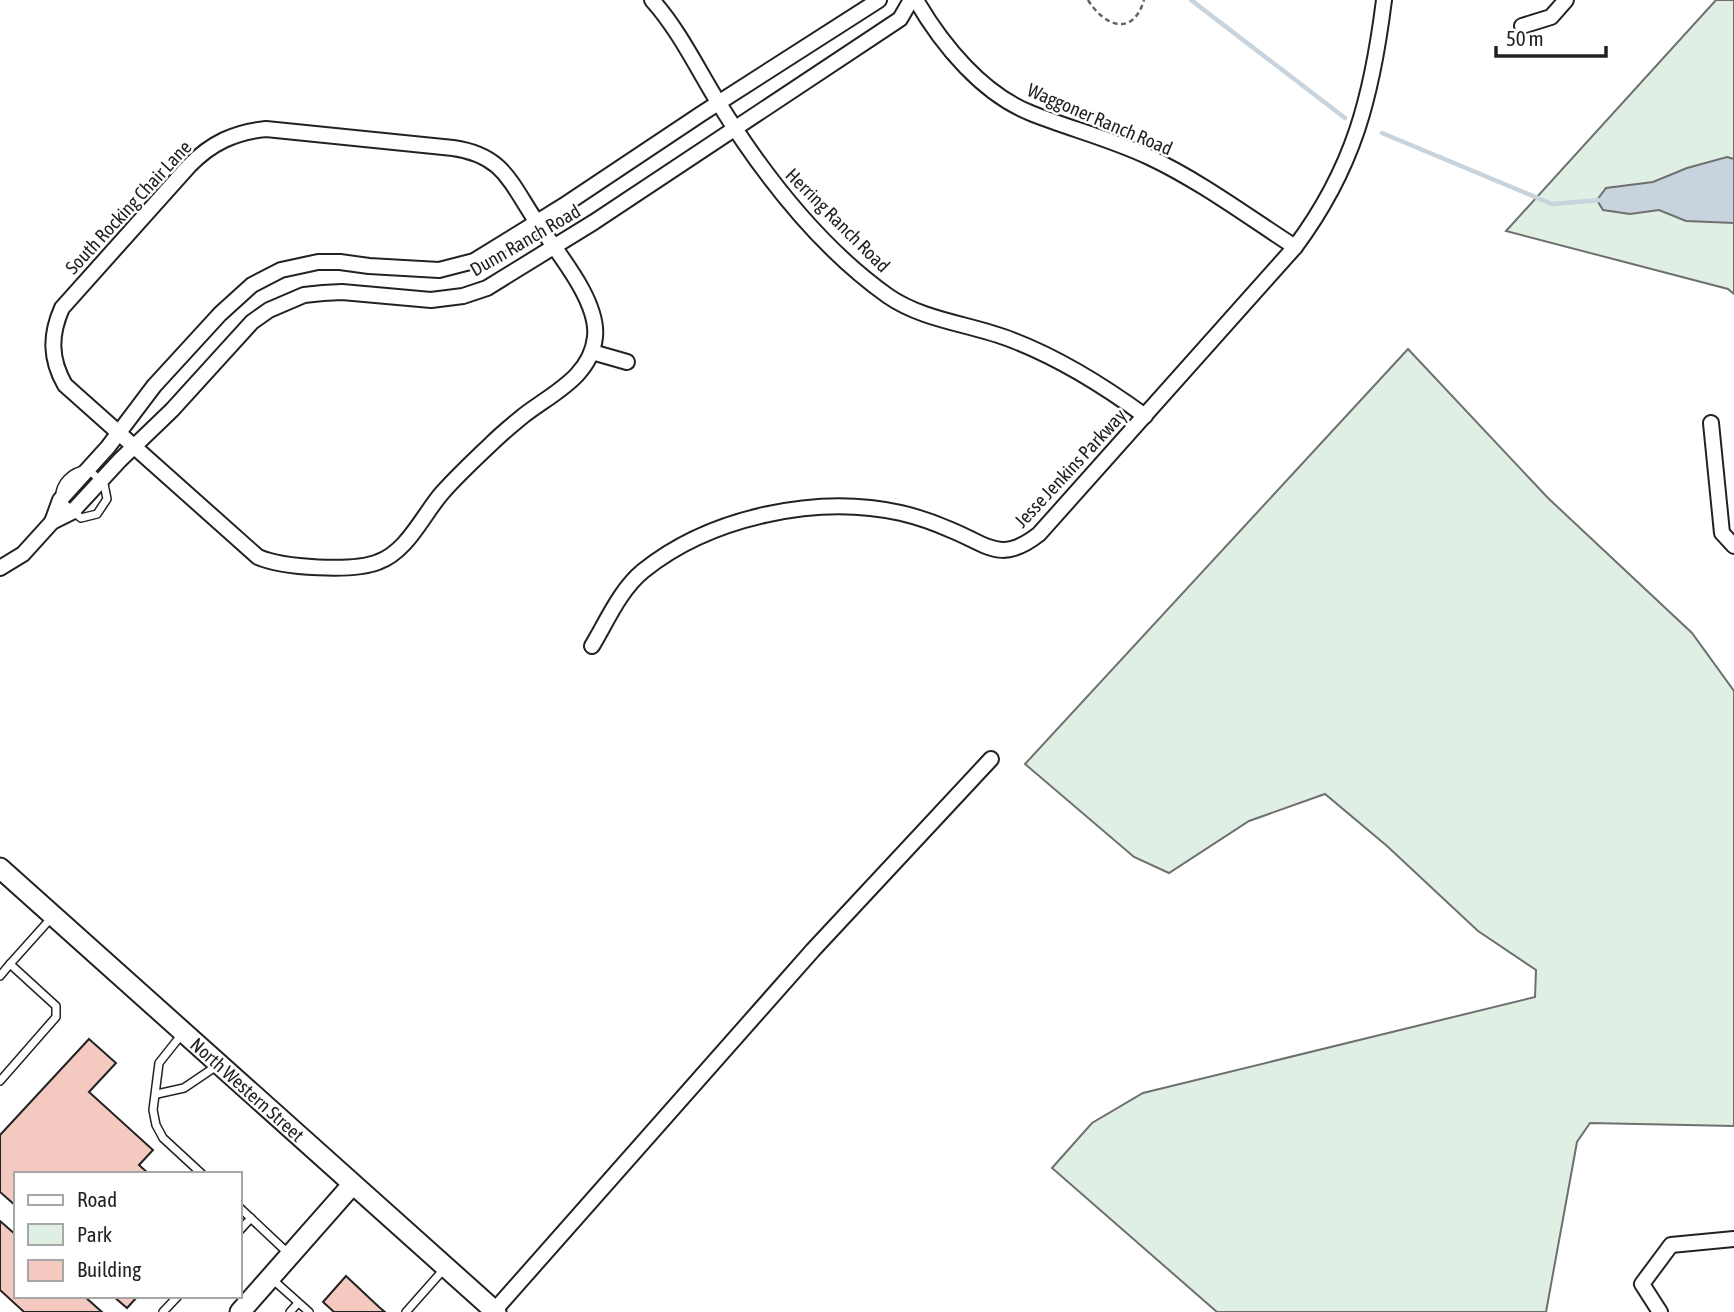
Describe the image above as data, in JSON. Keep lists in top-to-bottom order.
{
  "streets": {
    "main road": ["North Western Street"],
    "street": [
      "Waggoner Ranch Road",
      "South Rocking Chair Lane",
      "Herring Ranch Road",
      "Dunn Ranch Road",
      "Jesse Jenkins Parkway"
    ]
  },
  "crossings": [
    ["Waggoner Ranch Road", "Dunn Ranch Road"],
    ["Waggoner Ranch Road", "Jesse Jenkins Parkway"],
    ["South Rocking Chair Lane", "Dunn Ranch Road"],
    ["Herring Ranch Road", "Dunn Ranch Road"],
    ["Herring Ranch Road", "Jesse Jenkins Parkway"]
  ],
  "legend": ["Road", "Park", "Building"],
  "scale_bar": "50 m"
}
